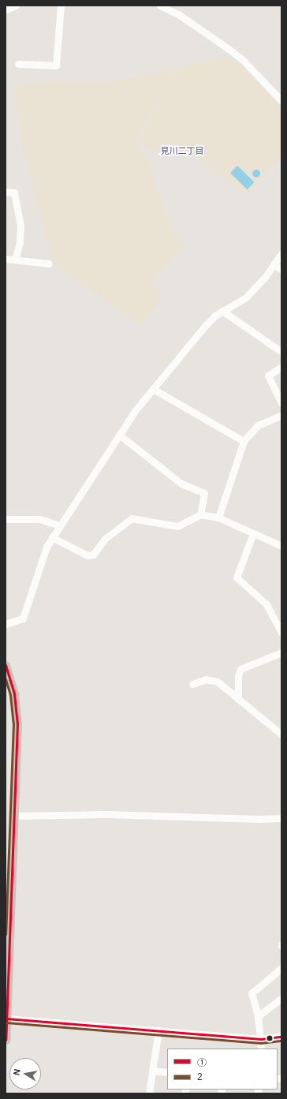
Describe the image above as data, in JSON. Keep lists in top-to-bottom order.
{
  "districts": ["見川二丁目"],
  "lines": ["transit line ①", "transit line 2"],
  "legend": ["①", "2"],
  "north": "left"
}
